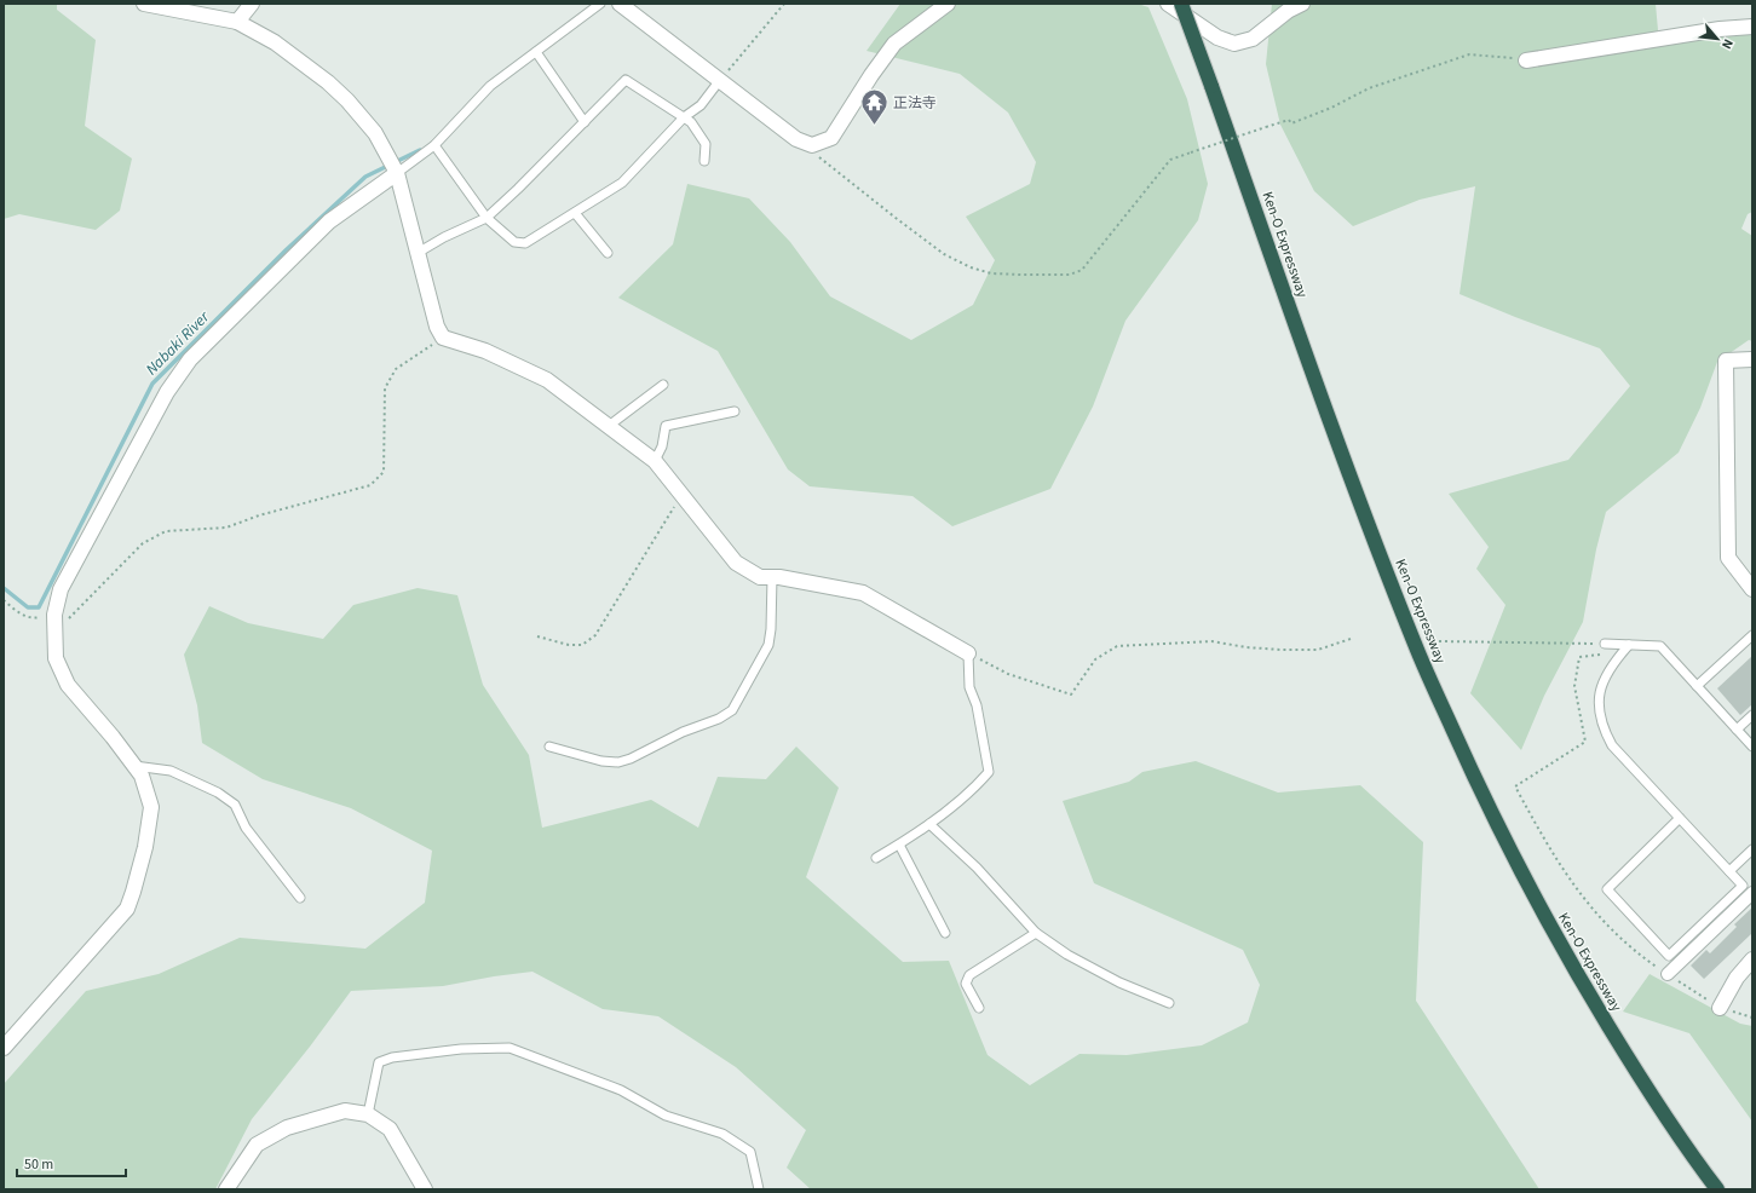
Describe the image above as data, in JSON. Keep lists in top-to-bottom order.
{
  "streets": {
    "highway": ["Ken-O Expressway"]
  },
  "water": ["Nabaki River"],
  "places": {
    "temple": ["正法寺"]
  },
  "scale_bar": "50 m",
  "north": "bottom right"
}
